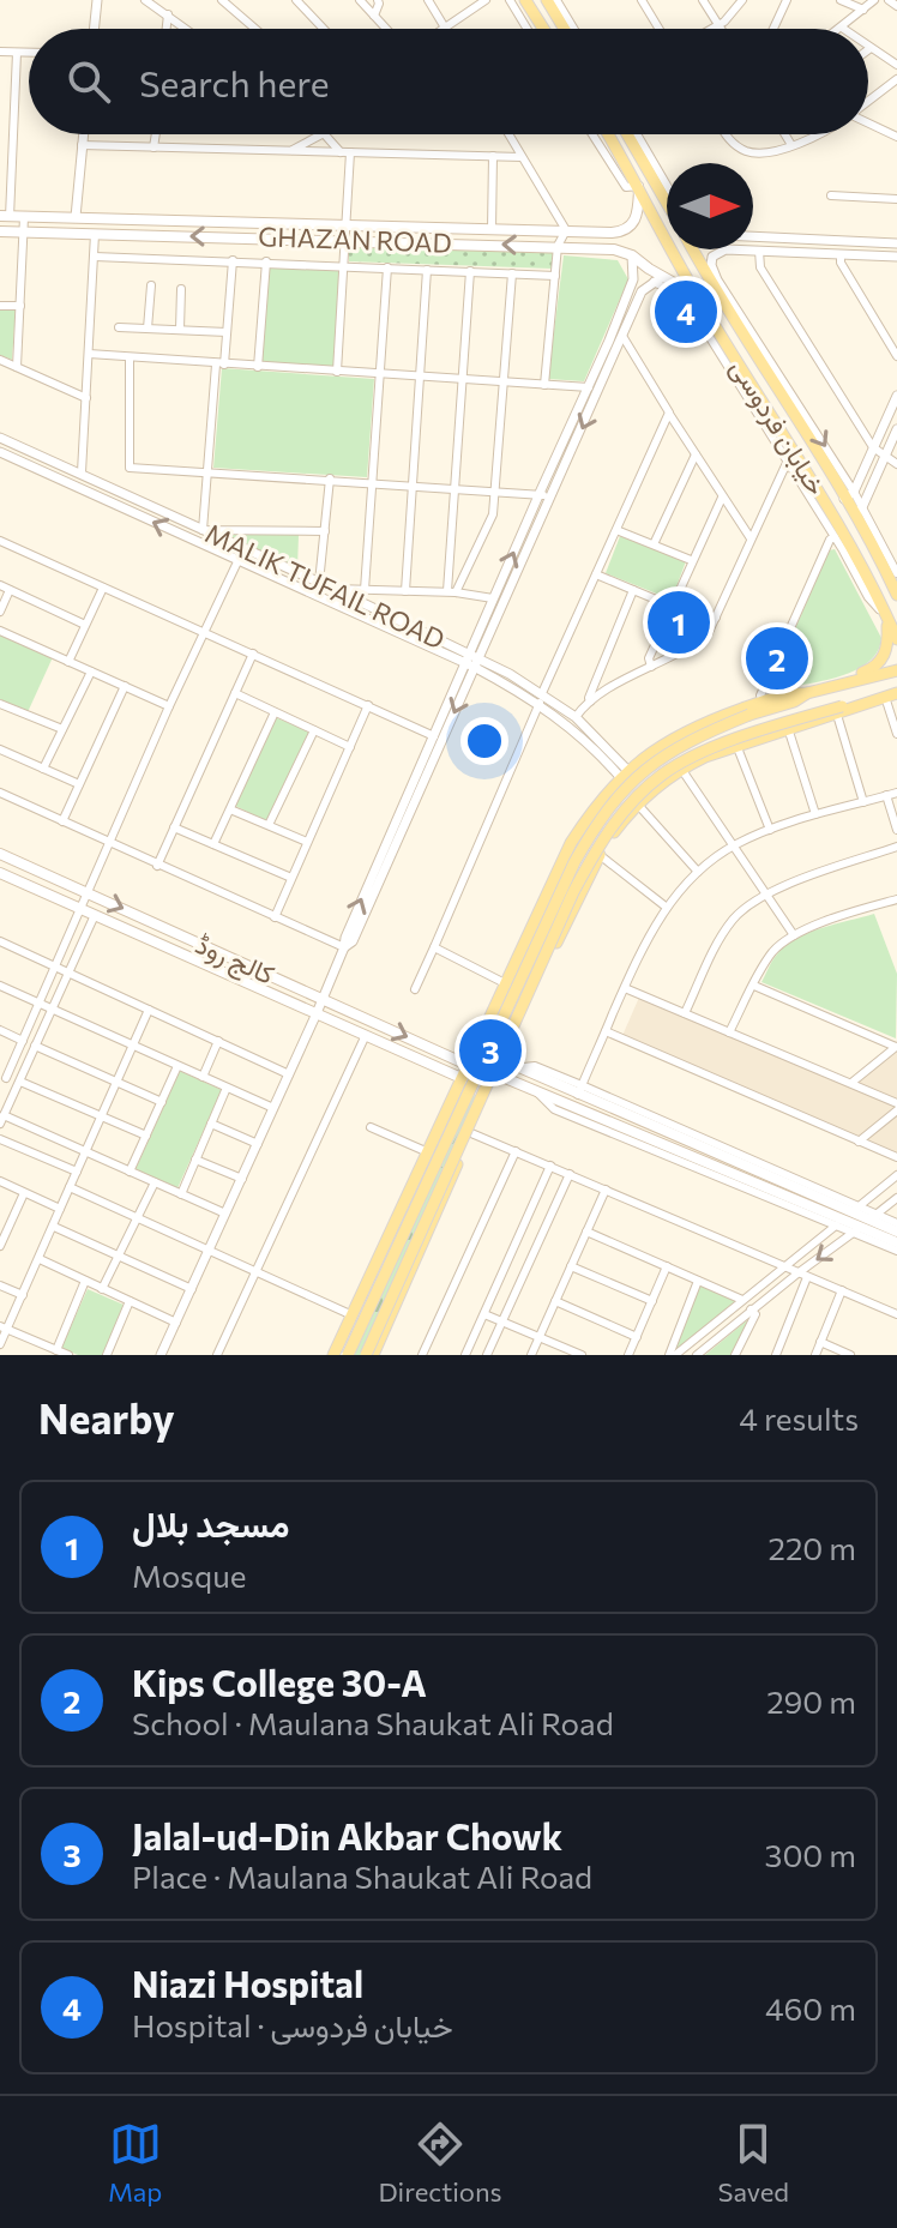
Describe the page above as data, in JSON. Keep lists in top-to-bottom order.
{
  "streets": {
    "main road": ["GHAZAN ROAD", "خیابان فردوسی", "کالج روڈ"],
    "street": ["MALIK TUFAIL ROAD"]
  },
  "crossings": [
    ["GHAZAN ROAD", "خیابان فردوسی"]
  ],
  "north": "right",
  "page": {
    "search": "Search here",
    "pins": [
      "4",
      "1",
      "2",
      "3"
    ],
    "heading": ["Nearby", "4 results"],
    "list": [
      {
        "mark": "1",
        "name": "مسجد بلال",
        "note": "Mosque",
        "value": "220 m"
      },
      {
        "mark": "2",
        "name": "Kips College 30-A",
        "note": "School · Maulana Shaukat Ali Road",
        "value": "290 m"
      },
      {
        "mark": "3",
        "name": "Jalal-ud-Din Akbar Chowk",
        "note": "Place · Maulana Shaukat Ali Road",
        "value": "300 m"
      },
      {
        "mark": "4",
        "name": "Niazi Hospital",
        "note": "Hospital · خیابان فردوسی",
        "value": "460 m"
      }
    ],
    "nav": ["Map", "Directions", "Saved"]
  }
}
